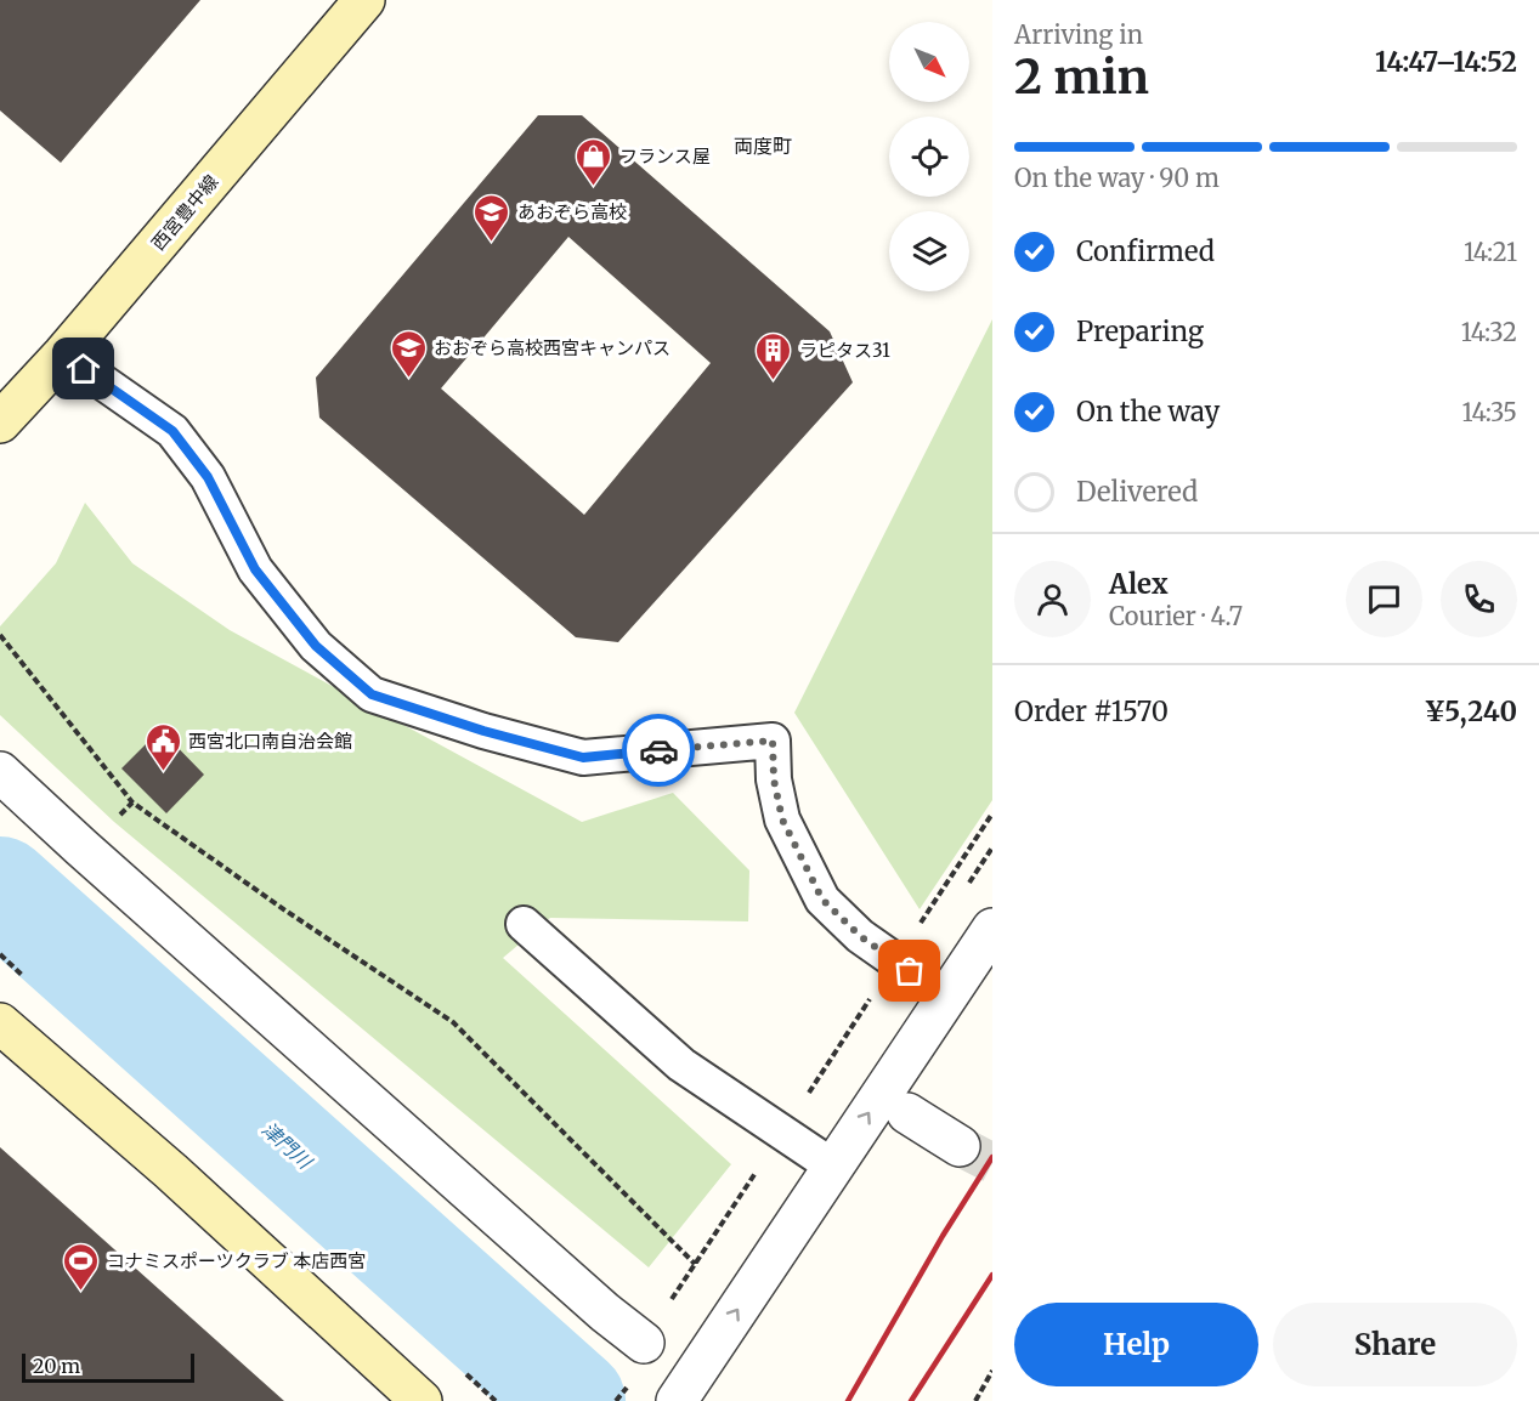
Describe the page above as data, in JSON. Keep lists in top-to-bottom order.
{
  "streets": {
    "main road": ["西宮豊中線"]
  },
  "districts": ["両度町"],
  "water": ["津門川"],
  "places": {
    "shop": ["フランス屋"],
    "school or university": ["あおぞら高校", "おおぞら高校西宮キャンパス"],
    "building": ["ラピタス31"],
    "public building": ["西宮北口南自治会館"],
    "sports": ["コナミスポーツクラブ 本店西宮"]
  },
  "scale_bar": "20 m",
  "north": "bottom right",
  "page": {
    "heading": ["2 min", "Arriving in", "14:47–14:52"],
    "panel": [
      "Alex",
      "Courier · 4.7",
      "Order #1570",
      "¥5,240"
    ],
    "bar": "On the way · 90 m",
    "list": [
      ["Confirmed", "14:21"],
      ["Preparing", "14:32"],
      ["On the way", "14:35"],
      "Delivered"
    ],
    "buttons": ["Help", "Share"],
    "scale": "20 m"
  }
}
